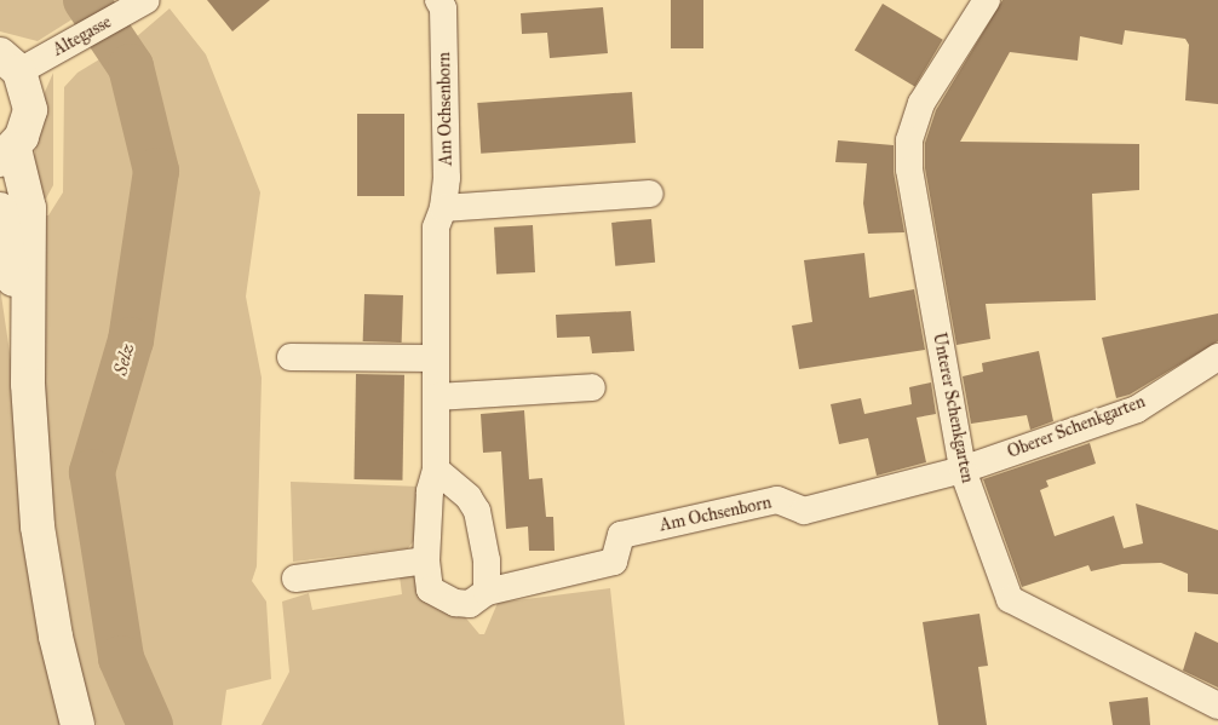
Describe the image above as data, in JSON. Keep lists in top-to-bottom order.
{
  "streets": {
    "street": [
      "Altegasse",
      "Am Ochsenborn",
      "Unterer Schenkgarten",
      "Oberer Schenkgarten"
    ]
  },
  "crossings": [
    ["Am Ochsenborn", "Unterer Schenkgarten"],
    ["Am Ochsenborn", "Oberer Schenkgarten"],
    ["Unterer Schenkgarten", "Oberer Schenkgarten"]
  ],
  "water": ["Selz"]
}
